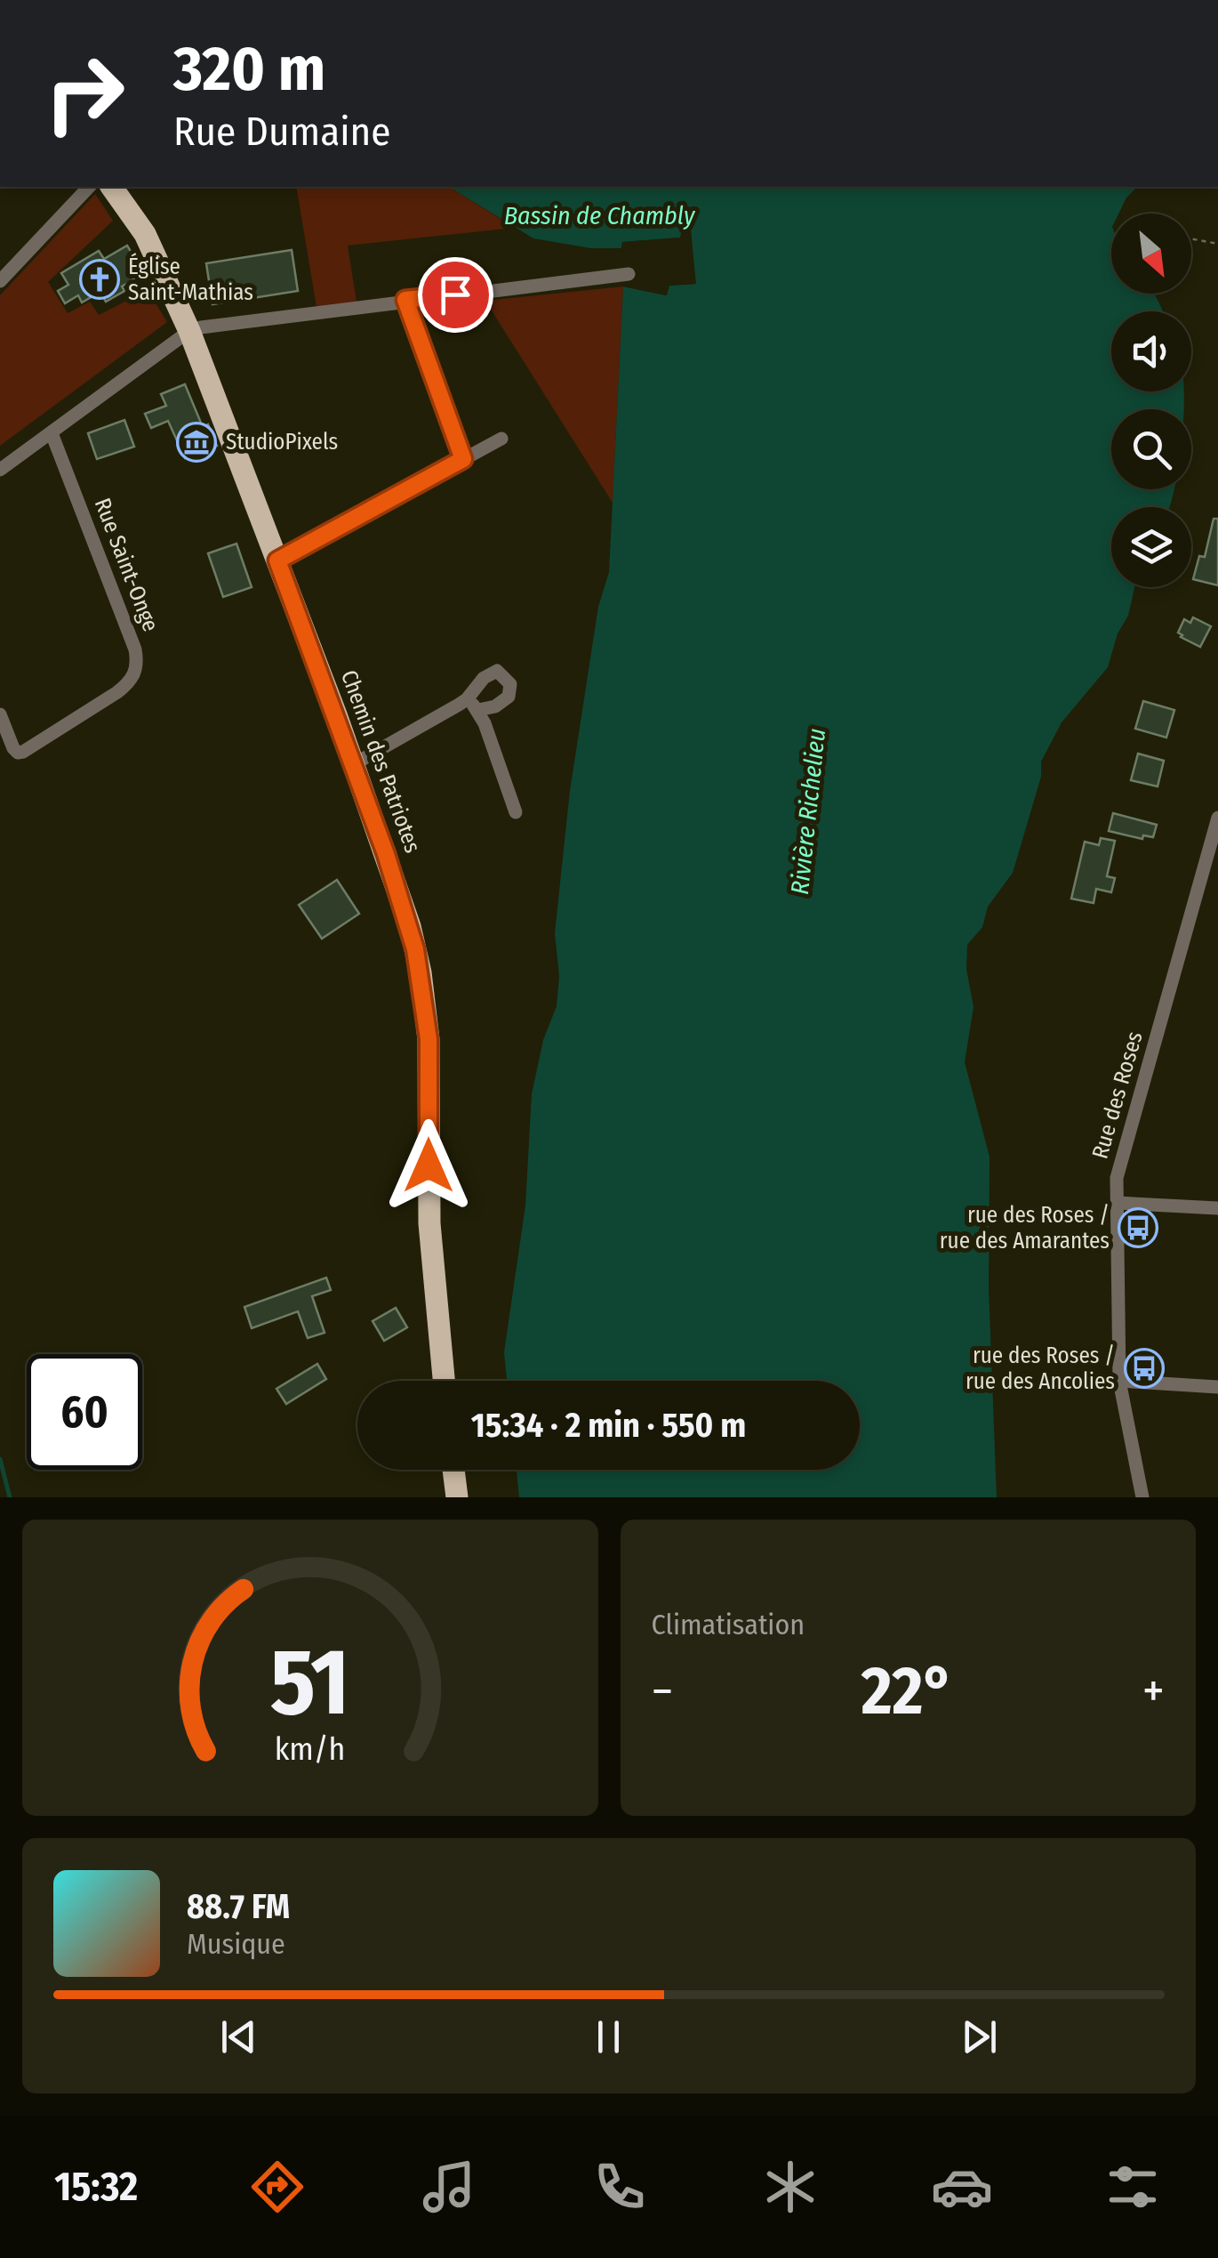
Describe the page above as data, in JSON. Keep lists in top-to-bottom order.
{
  "streets": {
    "main road": ["Chemin des Patriotes"],
    "street": ["Rue Saint-Onge", "Rue des Roses"]
  },
  "water": ["Bassin de Chambly", "Rivière Richelieu"],
  "places": {
    "church": ["Église Saint-Mathias"],
    "museum": ["StudioPixels"],
    "bus stop": ["rue des Roses / rue des Amarantes", "rue des Roses / rue des Ancolies"]
  },
  "north": "bottom right",
  "page": {
    "turn": ["320 m", "Rue Dumaine"],
    "limit": "60",
    "trip": "15:34 · 2 min · 550 m",
    "tile": "Climatisation",
    "heat": ["−", "22°", "+"],
    "song": ["88.7 FM", "Musique"],
    "tabs": "15:32",
    "gauge": ["51", "km/h"]
  }
}
